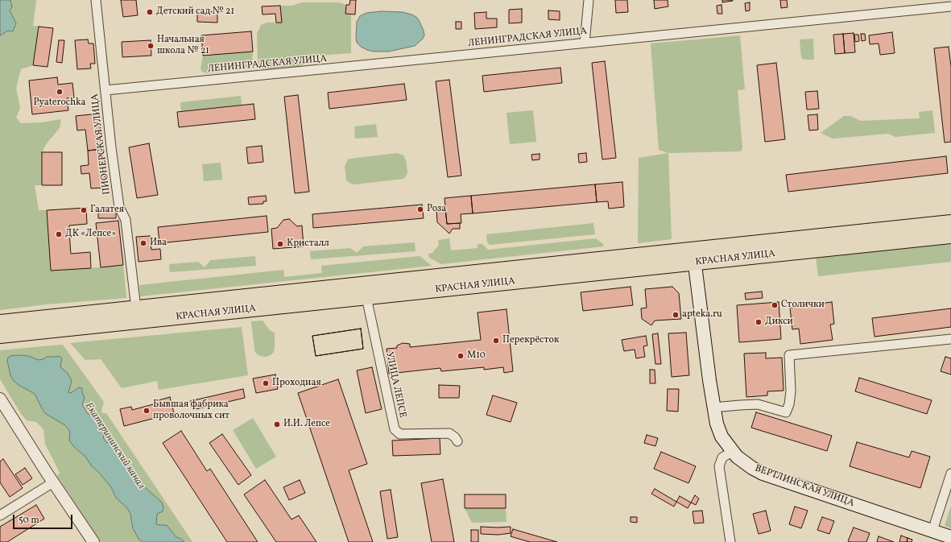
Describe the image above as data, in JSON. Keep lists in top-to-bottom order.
{
  "streets": {
    "highway": ["КРАСНАЯ УЛИЦА"],
    "main road": ["ВЕРТЛИНСКАЯ УЛИЦА"],
    "street": ["ЛЕНИНГРАДСКАЯ УЛИЦА", "ПИОНЕРСКАЯ УЛИЦА", "УЛИЦА ЛЕПСЕ"]
  },
  "crossings": [
    ["ЛЕНИНГРАДСКАЯ УЛИЦА", "ПИОНЕРСКАЯ УЛИЦА"],
    ["ПИОНЕРСКАЯ УЛИЦА", "КРАСНАЯ УЛИЦА"],
    ["КРАСНАЯ УЛИЦА", "УЛИЦА ЛЕПСЕ"],
    ["КРАСНАЯ УЛИЦА", "ВЕРТЛИНСКАЯ УЛИЦА"]
  ],
  "water": ["Екатерининский канал"],
  "places": [
    "Детский сад № 21",
    "Начальная школа № 21",
    "Pyaterochka",
    "Роза",
    "Галатея",
    "ДК «Лепсе»",
    "Ива",
    "Кристалл",
    "Столички",
    "apteka.ru",
    "Дикси",
    "Перекрёсток",
    "М10",
    "Проходная",
    "Бывшая фабрика проволочных сит",
    "И.И. Лепсе"
  ],
  "scale_bar": "50 m"
}
